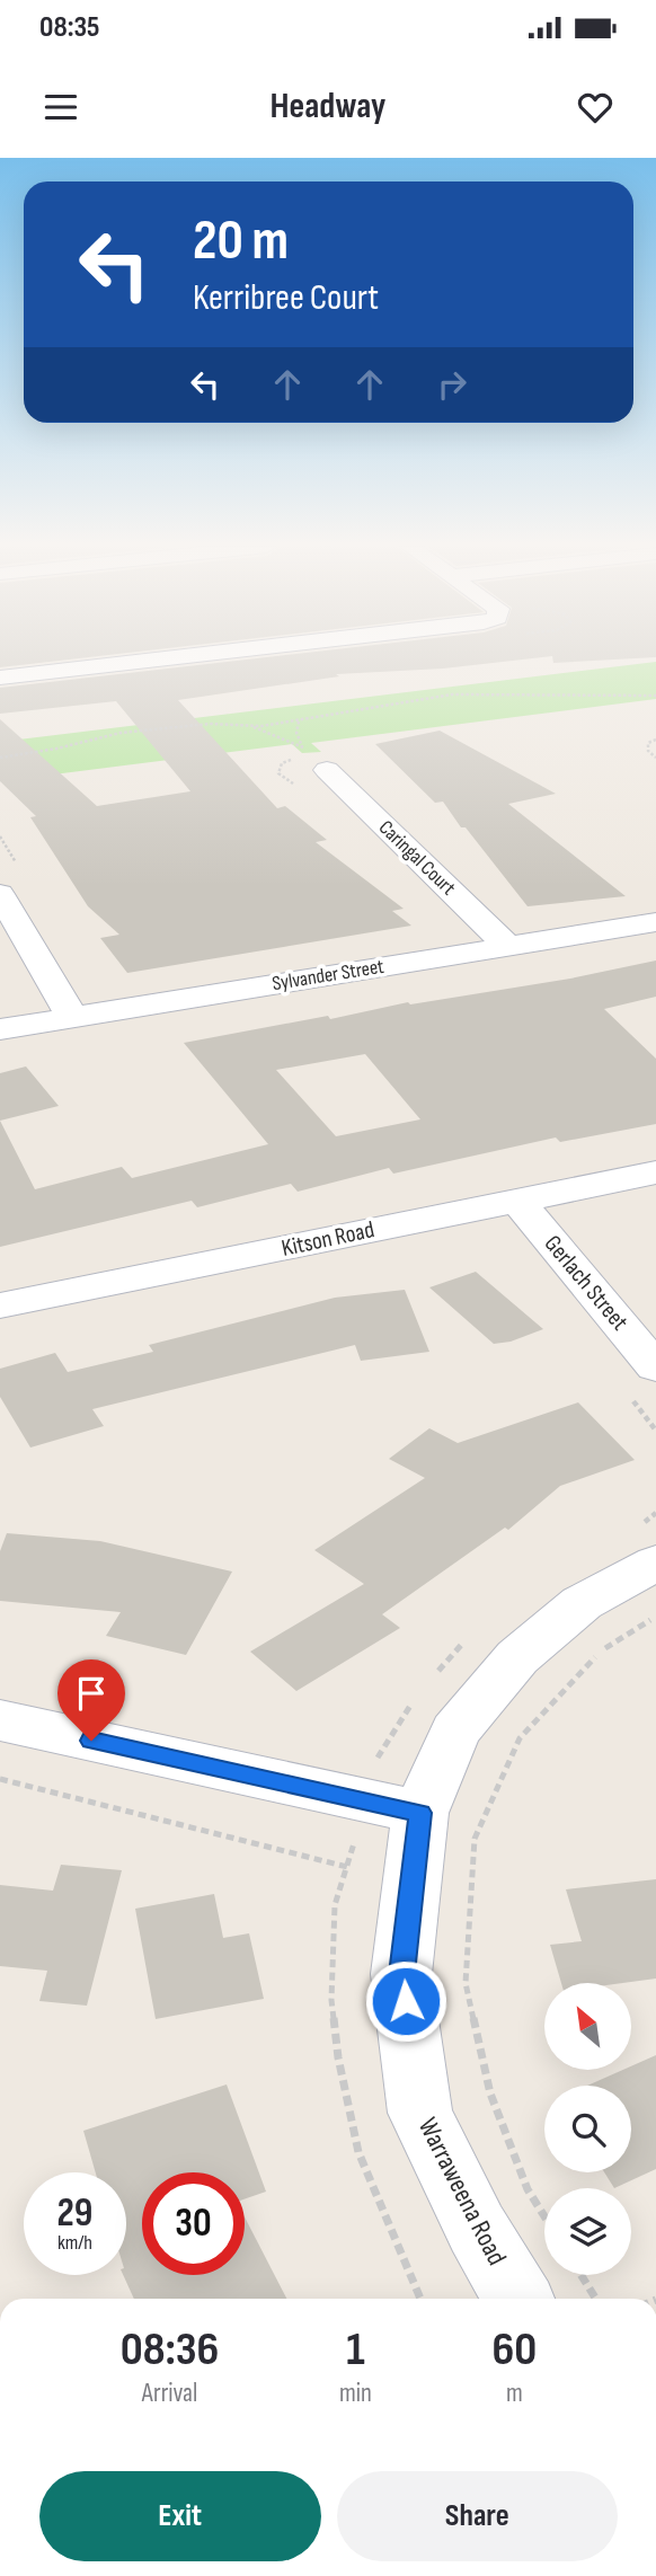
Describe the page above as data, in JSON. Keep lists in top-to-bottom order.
{
  "streets": {
    "street": [
      "Caringal Court",
      "Sylvander Street",
      "Kitson Road",
      "Gerlach Street",
      "Warraweena Road"
    ]
  },
  "crossings": [
    ["Caringal Court", "Sylvander Street"],
    ["Kitson Road", "Gerlach Street"]
  ],
  "north": "top left",
  "page": {
    "status": "08:35",
    "header": "Headway",
    "turn": ["20 m", "Kerribree Court"],
    "speed": "29 km/h",
    "limit": "30",
    "eta": [
      "08:36",
      "Arrival",
      "1",
      "min",
      "60",
      "m"
    ],
    "buttons": ["Exit", "Share"]
  }
}
